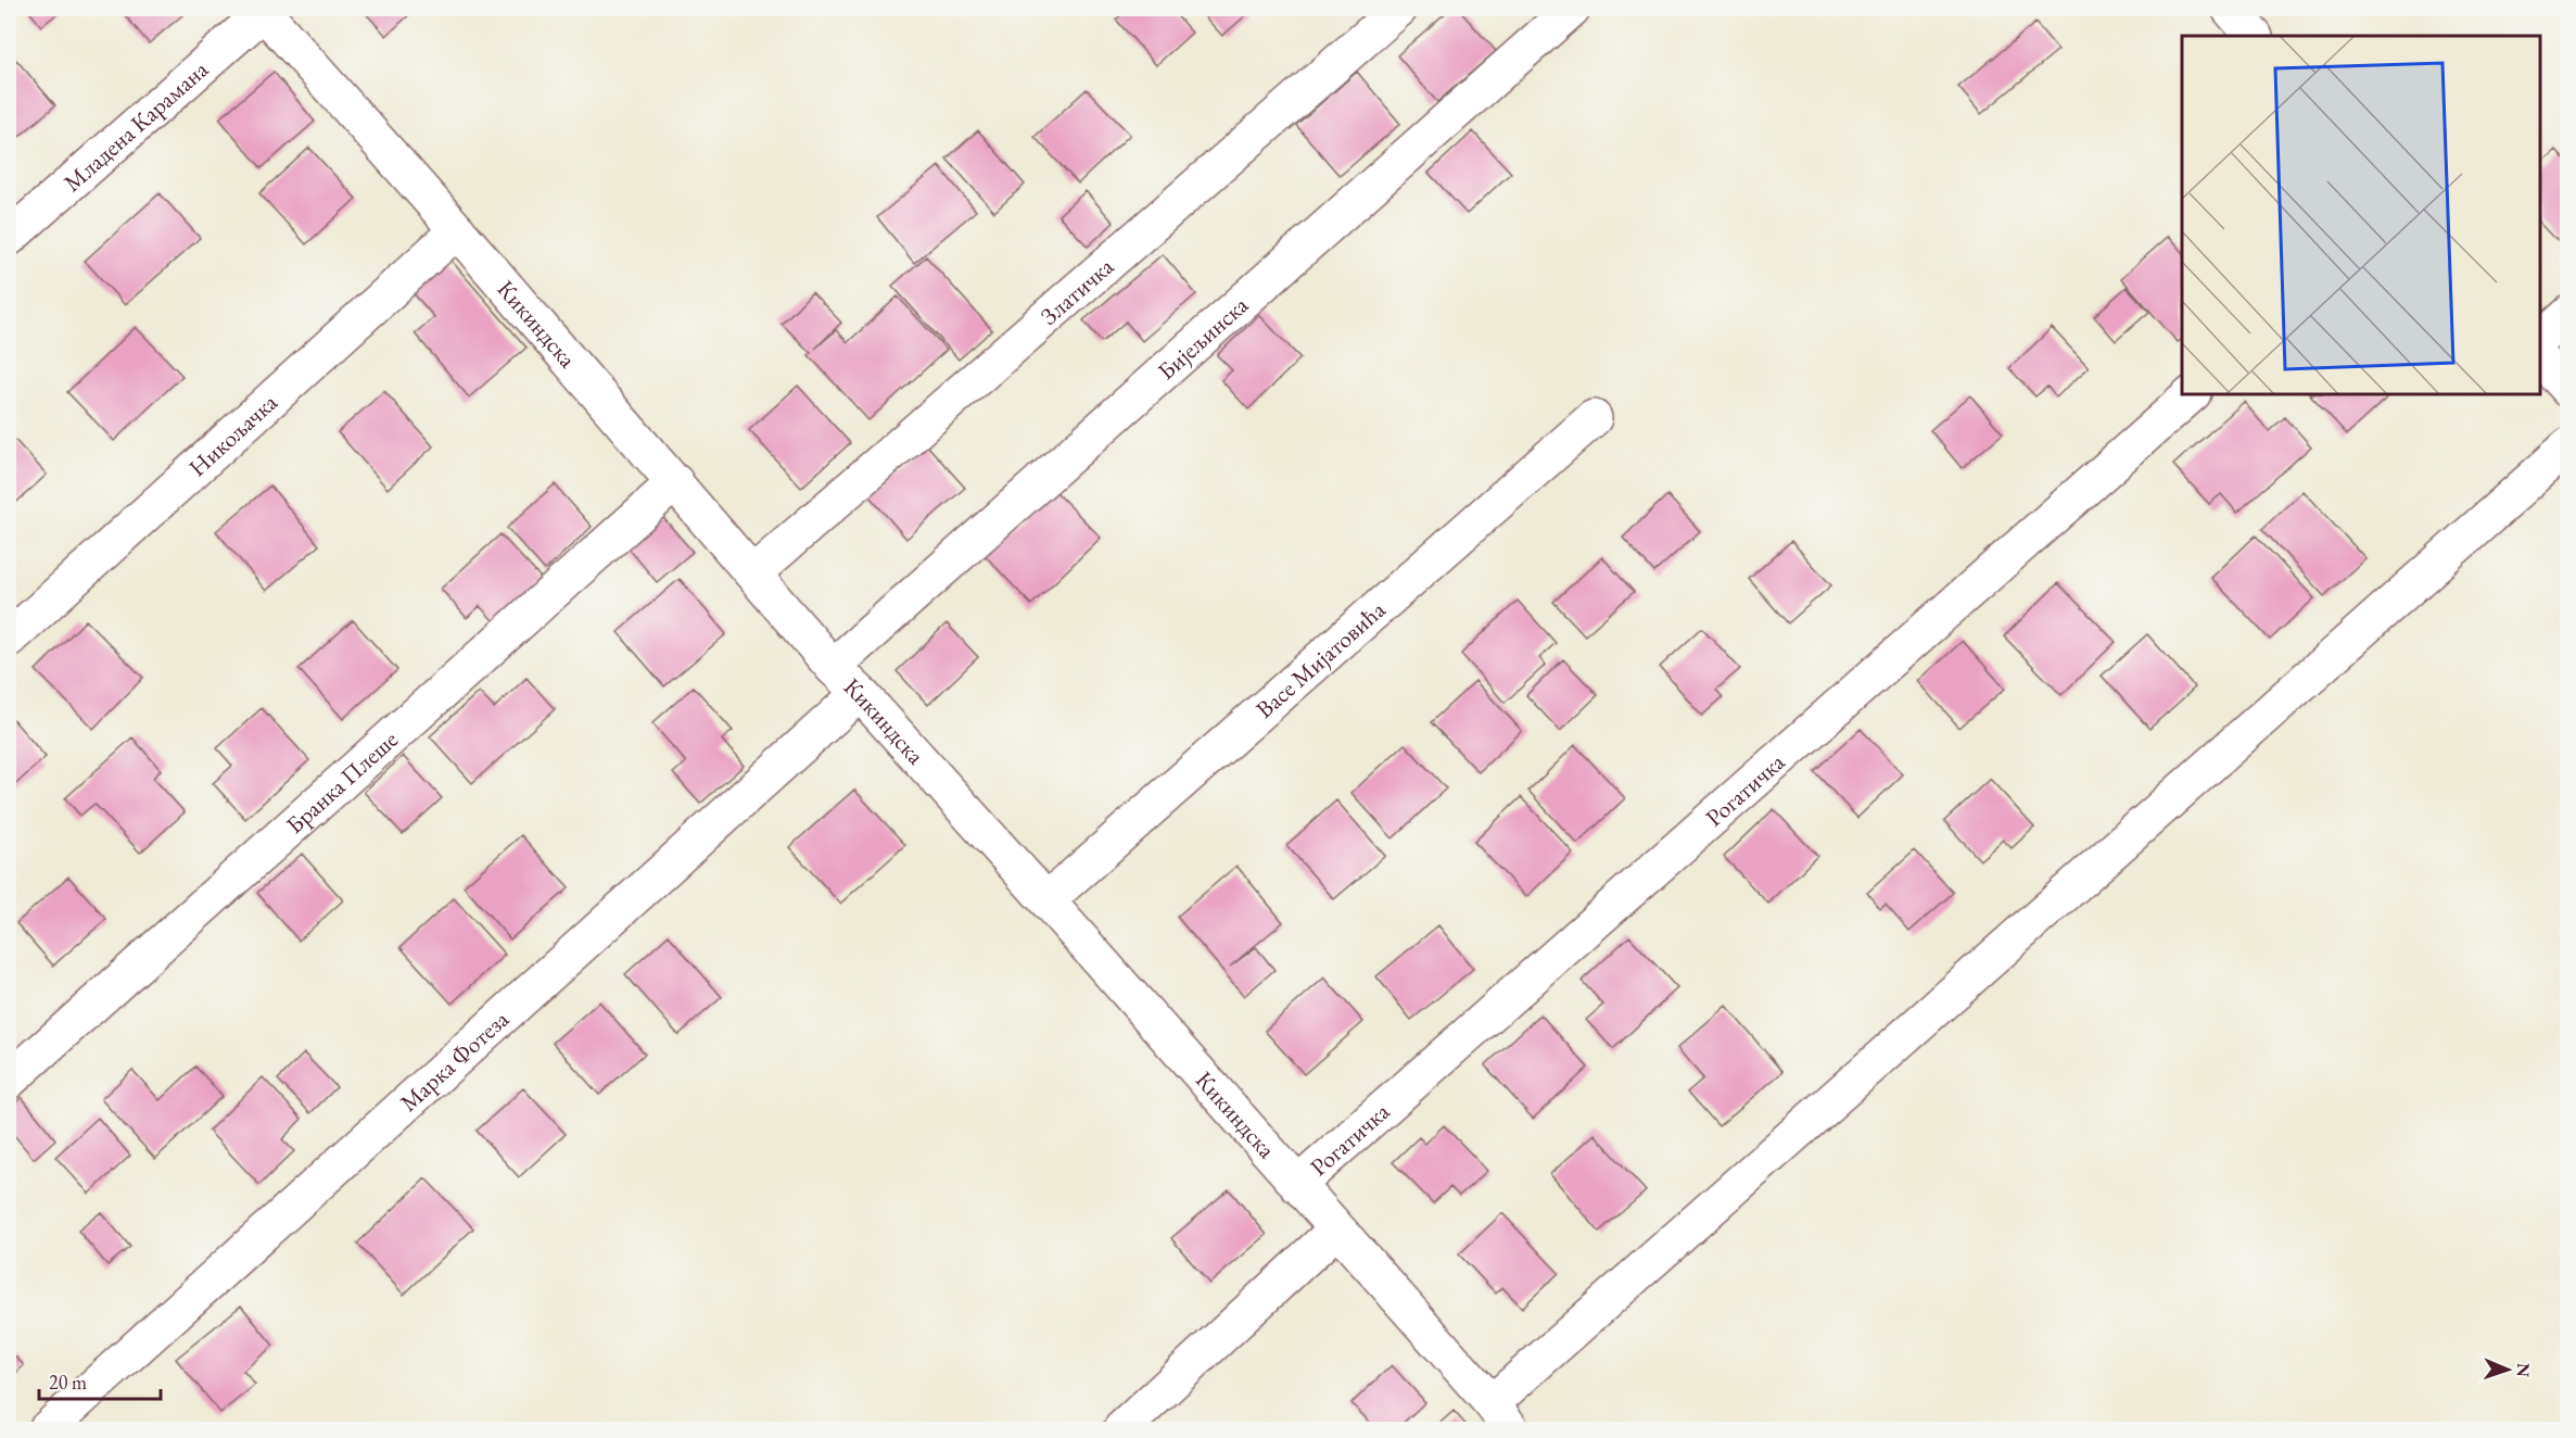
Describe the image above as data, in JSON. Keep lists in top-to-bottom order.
{
  "streets": {
    "street": [
      "Младена Карамана",
      "Златичка",
      "Кикиндска",
      "Бијељинска",
      "Никољачка",
      "Васе Мијатовића",
      "Бранка Плеше",
      "Рогатичка",
      "Марка Фотеза"
    ]
  },
  "crossings": [
    ["Младена Карамана", "Кикиндска"],
    ["Златичка", "Кикиндска"],
    ["Кикиндска", "Бијељинска"],
    ["Кикиндска", "Никољачка"],
    ["Кикиндска", "Васе Мијатовића"],
    ["Кикиндска", "Бранка Плеше"],
    ["Кикиндска", "Рогатичка"],
    ["Кикиндска", "Марка Фотеза"]
  ],
  "scale_bar": "20 m",
  "north": "right"
}
